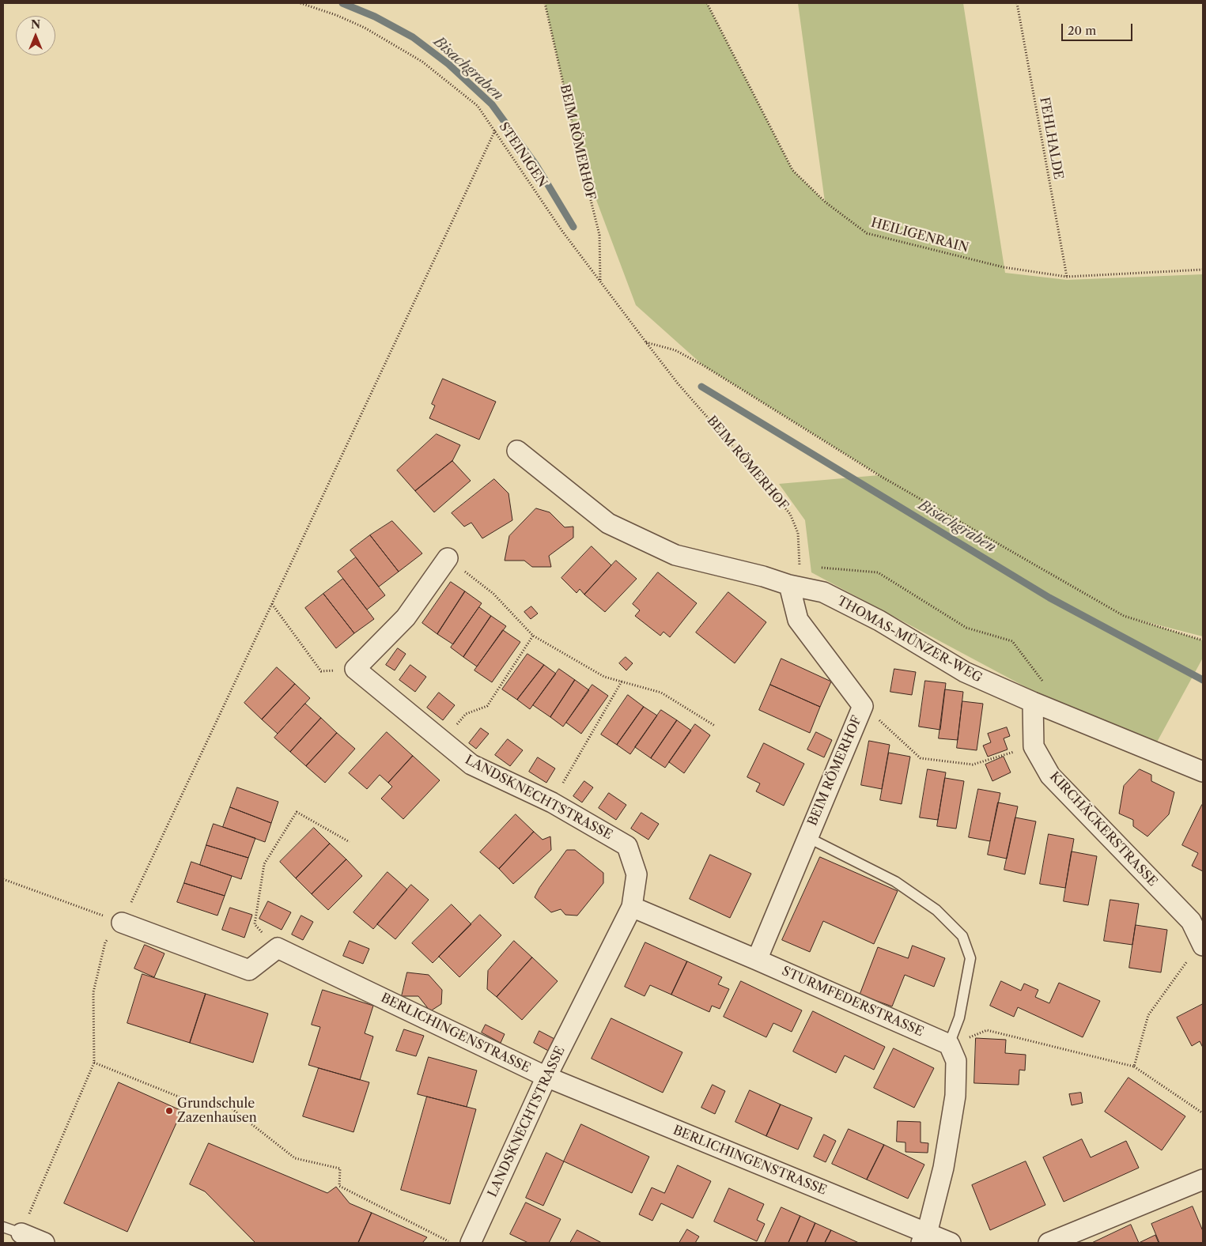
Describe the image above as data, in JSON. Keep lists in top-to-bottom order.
{
  "streets": {
    "street": [
      "BEIM RÖMERHOF",
      "THOMAS-MÜNZER-WEG",
      "LANDSKNECHTSTRASSE",
      "KIRCHÄCKERSTRASSE",
      "STURMFEDERSTRASSE",
      "BERLICHINGENSTRASSE"
    ],
    "path": ["FEHLHALDE", "STEINIGEN", "HEILIGENRAIN"]
  },
  "crossings": [
    ["FEHLHALDE", "HEILIGENRAIN"],
    ["BEIM RÖMERHOF", "STEINIGEN"],
    ["BEIM RÖMERHOF", "THOMAS-MÜNZER-WEG"],
    ["BEIM RÖMERHOF", "STURMFEDERSTRASSE"],
    ["THOMAS-MÜNZER-WEG", "KIRCHÄCKERSTRASSE"],
    ["LANDSKNECHTSTRASSE", "STURMFEDERSTRASSE"],
    ["LANDSKNECHTSTRASSE", "BERLICHINGENSTRASSE"]
  ],
  "water": ["Bisachgraben"],
  "places": ["Grundschule Zazenhausen"],
  "scale_bar": "20 m",
  "north": "top"
}
